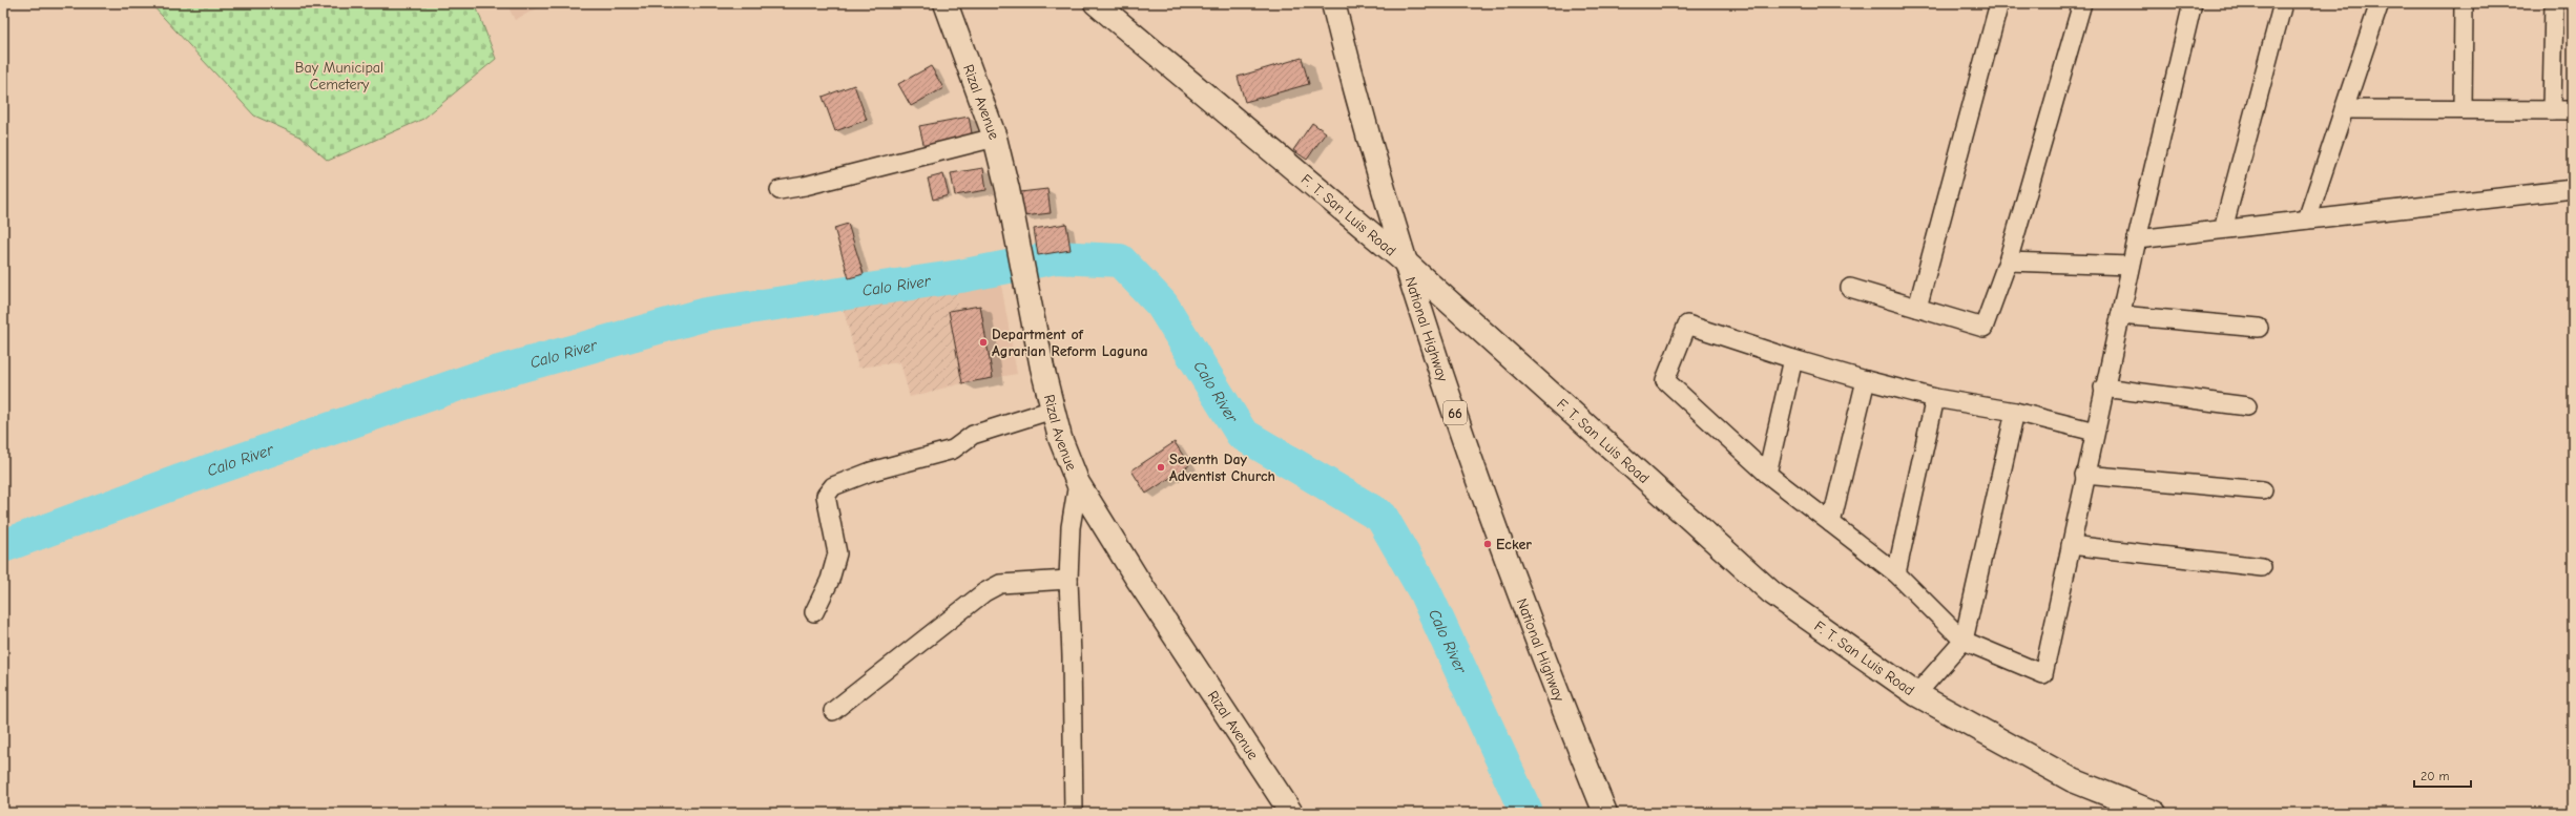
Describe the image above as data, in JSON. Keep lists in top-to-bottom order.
{
  "streets": {
    "main road": [
      "Rizal Avenue",
      "F. T. San Luis Road",
      "National Highway",
      "66"
    ]
  },
  "crossings": [
    ["F. T. San Luis Road", "National Highway"]
  ],
  "water": ["Calo River"],
  "parks": ["Bay Municipal Cemetery"],
  "places": ["Department of Agrarian Reform Laguna", "Seventh Day Adventist Church", "Ecker"],
  "scale_bar": "20 m"
}
